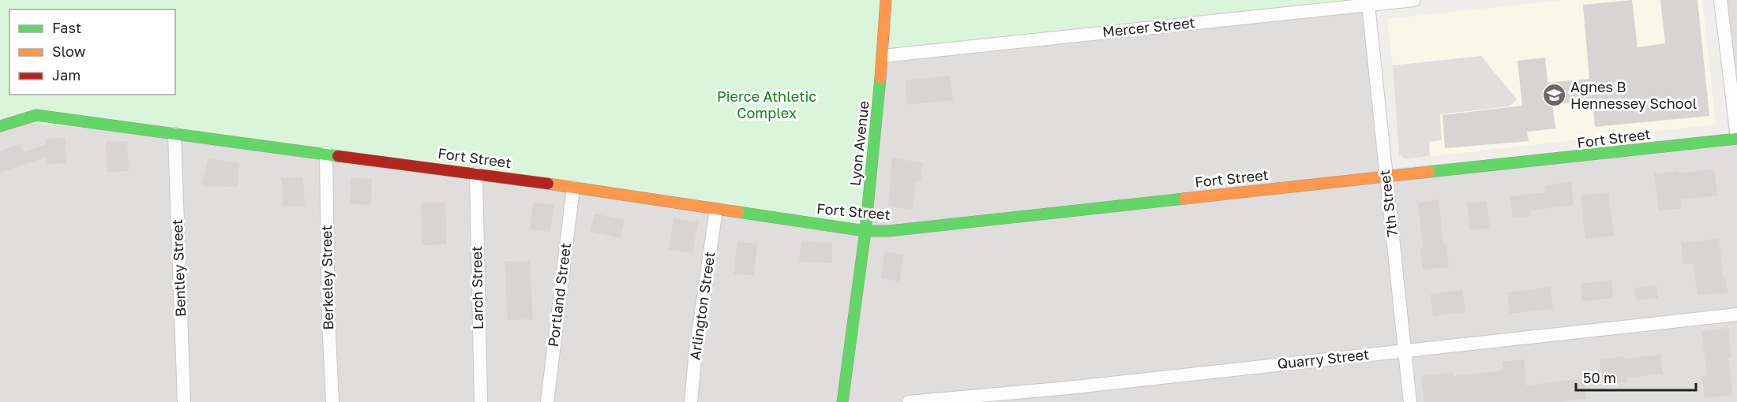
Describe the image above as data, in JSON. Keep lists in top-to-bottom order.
{
  "streets": {
    "street": [
      "Mercer Street",
      "Fort Street",
      "Lyon Avenue",
      "7th Street",
      "Bentley Street",
      "Berkeley Street",
      "Larch Street",
      "Portland Street",
      "Arlington Street",
      "Quarry Street"
    ]
  },
  "crossings": [
    ["Mercer Street", "Lyon Avenue"],
    ["Mercer Street", "7th Street"],
    ["Fort Street", "Lyon Avenue"],
    ["Fort Street", "7th Street"],
    ["Fort Street", "Bentley Street"],
    ["Fort Street", "Berkeley Street"],
    ["Fort Street", "Larch Street"],
    ["Fort Street", "Portland Street"],
    ["Fort Street", "Arlington Street"],
    ["7th Street", "Quarry Street"]
  ],
  "parks": ["Pierce Athletic Complex"],
  "places": {
    "school or university": ["Agnes B Hennessey School"]
  },
  "legend": ["Fast", "Slow", "Jam"],
  "scale_bar": "50 m"
}
